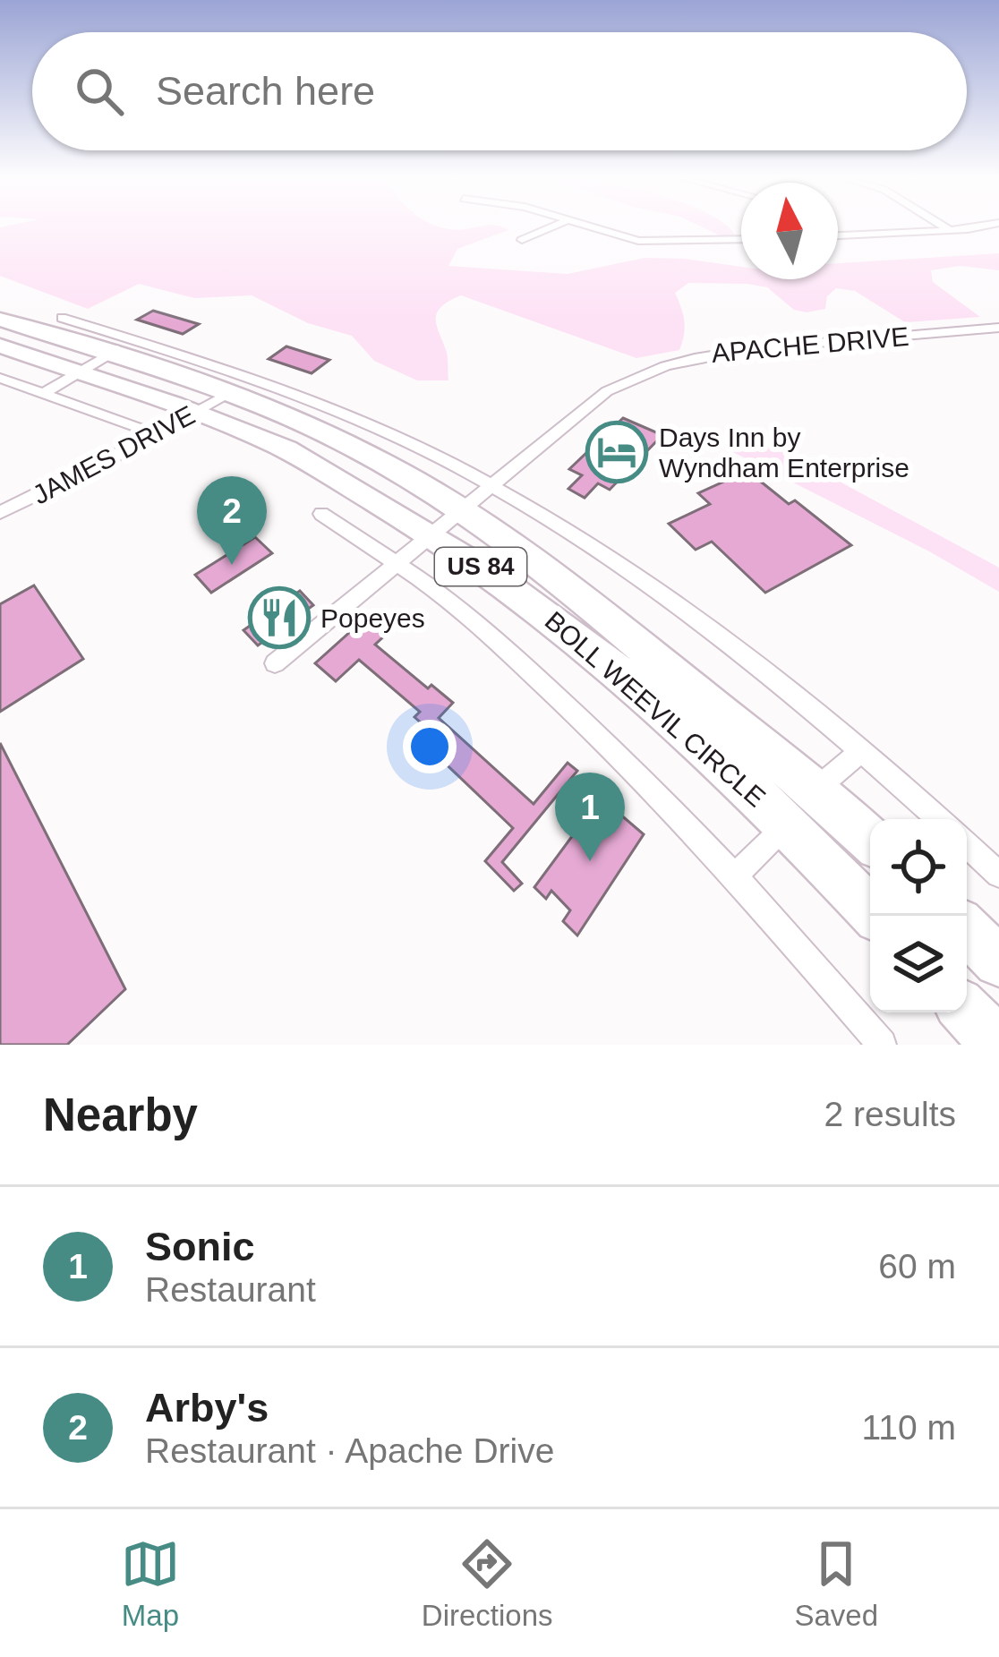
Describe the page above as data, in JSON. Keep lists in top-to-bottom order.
{
  "streets": {
    "highway": ["US 84", "BOLL WEEVIL CIRCLE"],
    "street": ["APACHE DRIVE", "JAMES DRIVE"]
  },
  "crossings": [
    ["APACHE DRIVE", "BOLL WEEVIL CIRCLE"],
    ["JAMES DRIVE", "BOLL WEEVIL CIRCLE"]
  ],
  "places": {
    "hotel": ["Days Inn by Wyndham Enterprise"],
    "restaurant": ["Popeyes"]
  },
  "north": "top",
  "page": {
    "search": "Search here",
    "pins": ["2", "1"],
    "heading": ["Nearby", "2 results"],
    "list": [
      {
        "mark": "1",
        "name": "Sonic",
        "note": "Restaurant",
        "value": "60 m"
      },
      {
        "mark": "2",
        "name": "Arby's",
        "note": "Restaurant · Apache Drive",
        "value": "110 m"
      }
    ],
    "nav": ["Map", "Directions", "Saved"]
  }
}
